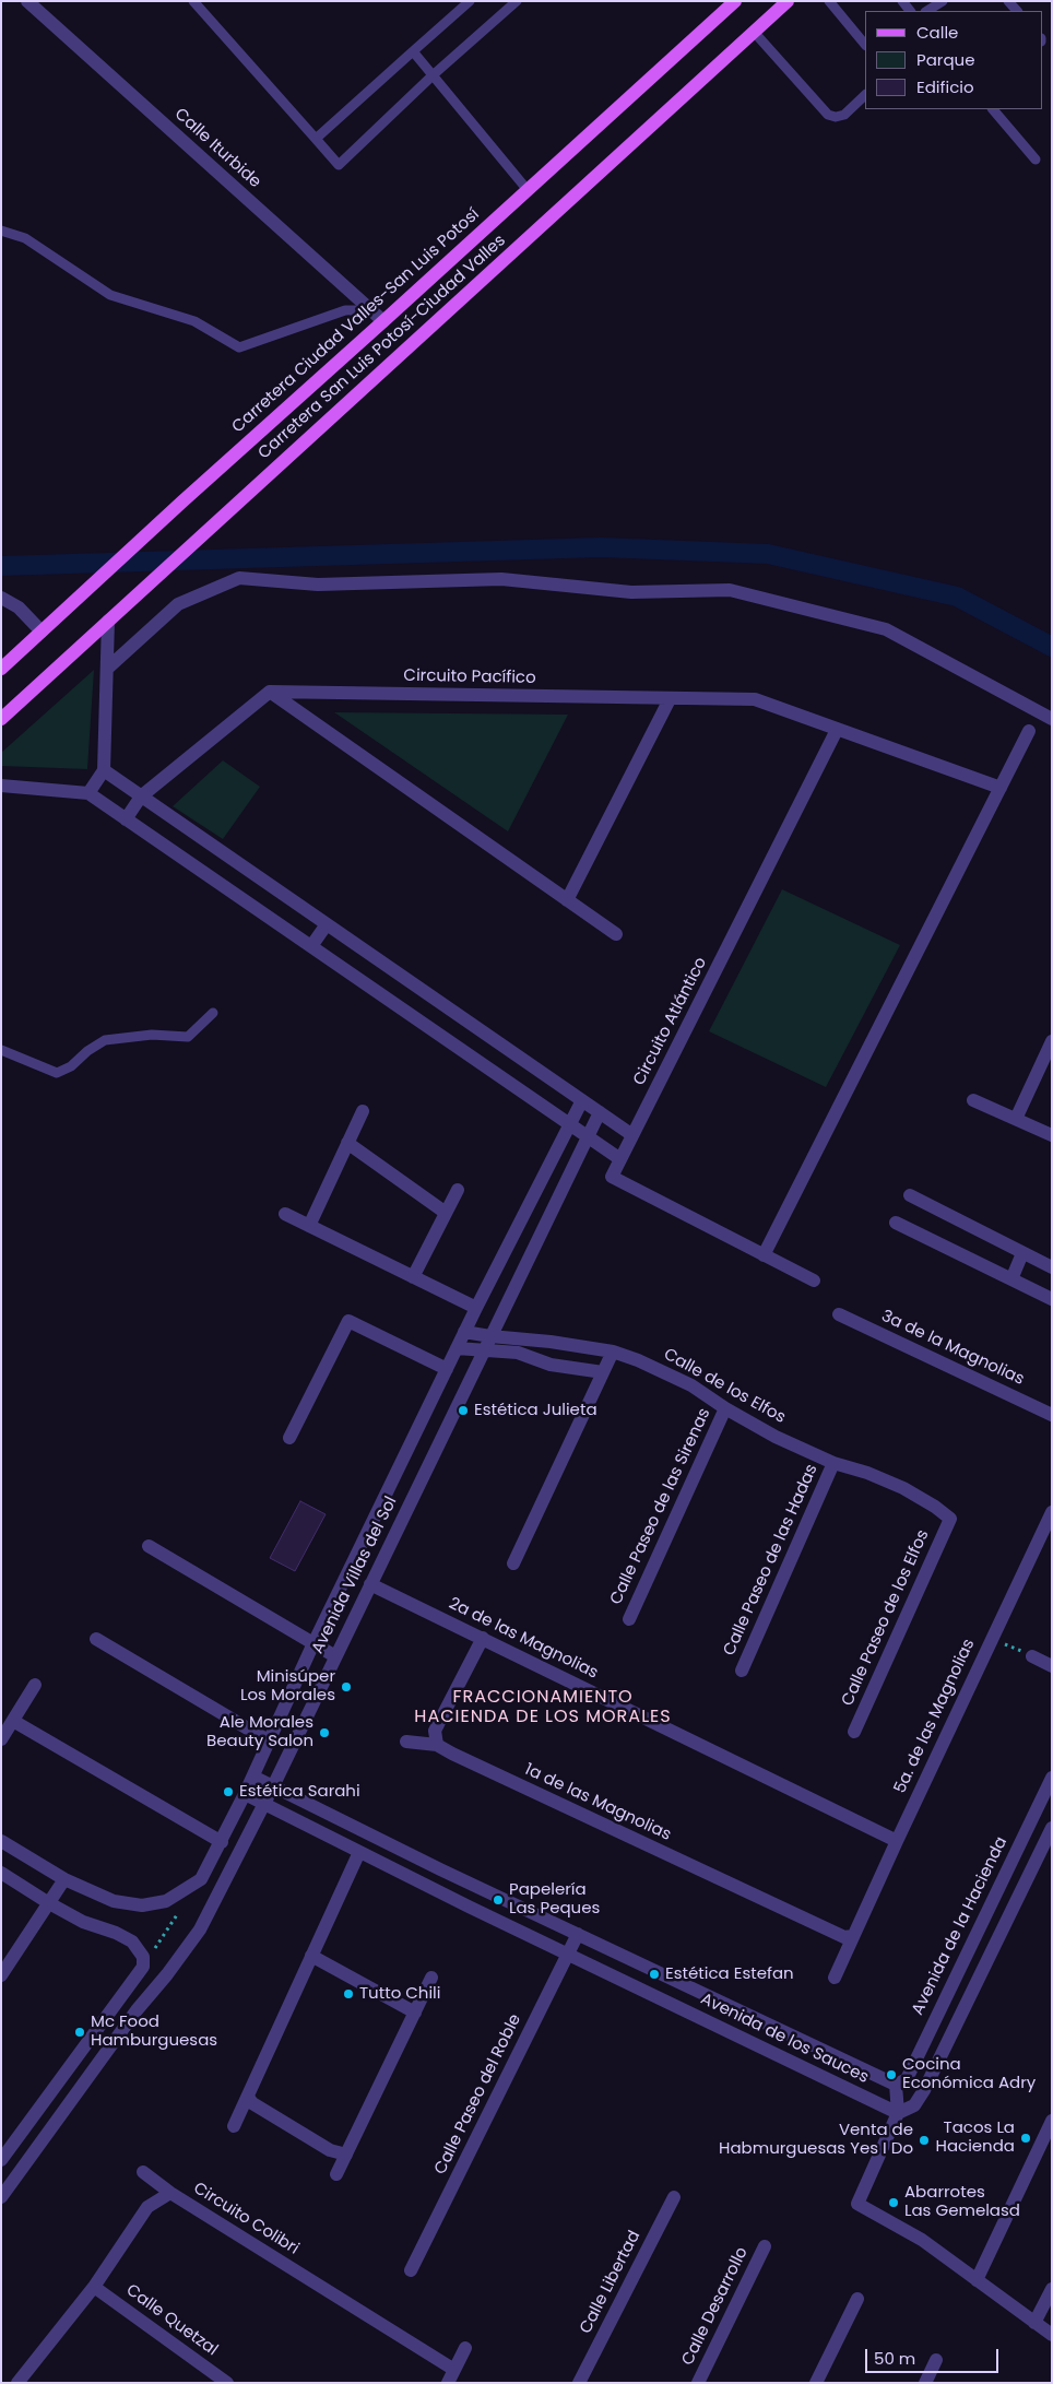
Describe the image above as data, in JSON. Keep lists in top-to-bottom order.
{
  "streets": {
    "main road": ["Carretera Ciudad Valles-San Luis Potosí", "Carretera San Luis Potosí-Ciudad Valles"],
    "street": [
      "Calle Iturbide",
      "Circuito Pacífico",
      "Circuito Atlántico",
      "3a de la Magnolias",
      "Calle de los Elfos",
      "Calle Paseo de las Sirenas",
      "Calle Paseo de las Hadas",
      "Avenida Villas del Sol",
      "Calle Paseo de los Elfos",
      "2a de las Magnolias",
      "5a. de las Magnolias",
      "1a de las Magnolias",
      "Avenida de la Hacienda",
      "Avenida de los Sauces",
      "Calle Paseo del Roble",
      "Circuito Colibri",
      "Calle Libertad",
      "Calle Desarrollo",
      "Calle Quetzal"
    ]
  },
  "crossings": [
    ["Calle Iturbide", "Carretera Ciudad Valles-San Luis Potosí"],
    ["Circuito Pacífico", "Circuito Atlántico"],
    ["Calle de los Elfos", "Calle Paseo de las Sirenas"],
    ["Calle de los Elfos", "Calle Paseo de las Hadas"],
    ["Calle de los Elfos", "Avenida Villas del Sol"],
    ["Calle de los Elfos", "Calle Paseo de los Elfos"],
    ["Avenida Villas del Sol", "2a de las Magnolias"],
    ["Avenida Villas del Sol", "Avenida de los Sauces"],
    ["2a de las Magnolias", "5a. de las Magnolias"],
    ["5a. de las Magnolias", "1a de las Magnolias"],
    ["Avenida de la Hacienda", "Avenida de los Sauces"],
    ["Avenida de los Sauces", "Calle Paseo del Roble"],
    ["Circuito Colibri", "Calle Quetzal"]
  ],
  "districts": ["FRACCIONAMIENTO HACIENDA DE LOS MORALES"],
  "places": [
    "Estética Julieta",
    "Minisúper Los Morales",
    "Ale Morales Beauty Salon",
    "Estética Sarahi",
    "Papelería Las Peques",
    "Estética Estefan",
    "Tutto Chili",
    "Mc Food Hamburguesas",
    "Cocina Económica Adry",
    "Tacos La Hacienda",
    "Venta de Habmurguesas Yes I Do",
    "Abarrotes Las Gemelasd"
  ],
  "legend": ["Calle", "Parque", "Edificio"],
  "scale_bar": "50 m"
}
